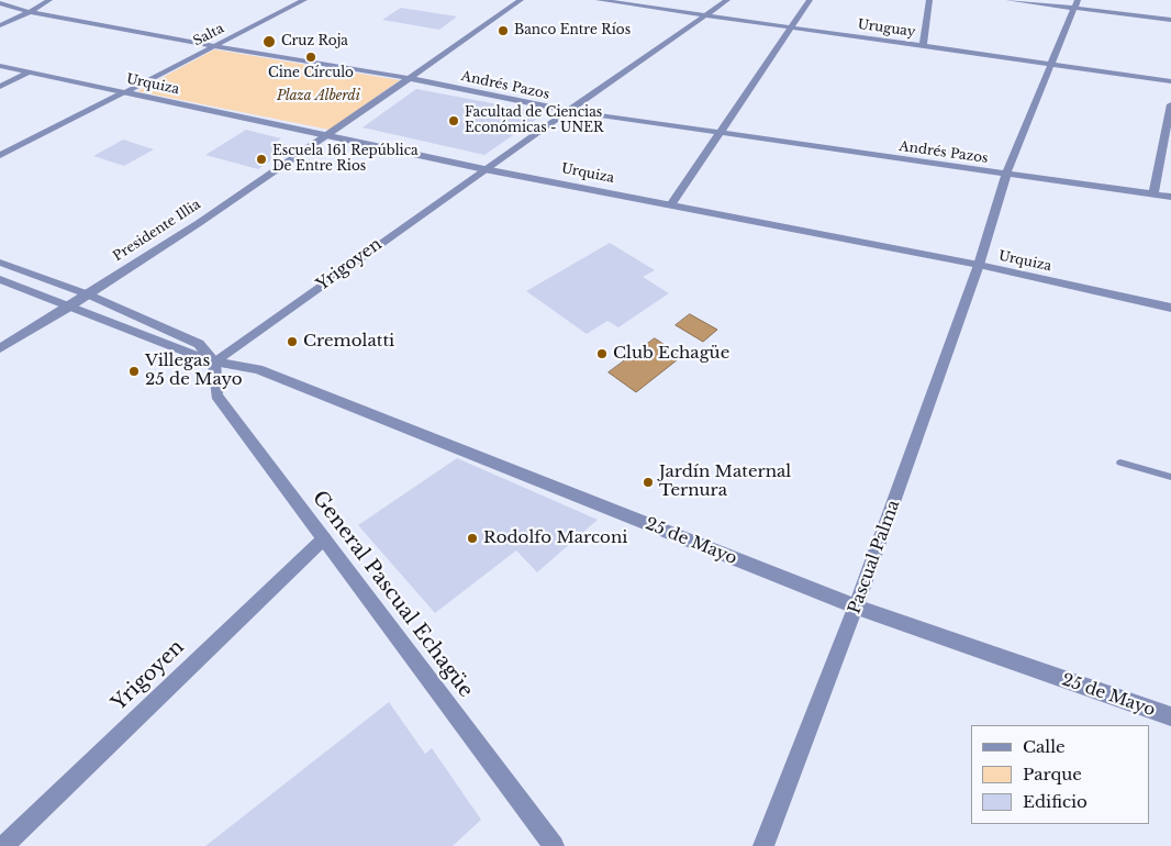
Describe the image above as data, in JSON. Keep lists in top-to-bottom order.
{
  "streets": {
    "street": [
      "Uruguay",
      "Salta",
      "Urquiza",
      "Andrés Pazos",
      "Presidente Illia",
      "Yrigoyen",
      "25 de Mayo",
      "Pascual Palma",
      "General Pascual Echagüe"
    ]
  },
  "crossings": [
    ["Uruguay", "Yrigoyen"],
    ["Uruguay", "Pascual Palma"],
    ["Salta", "Urquiza"],
    ["Salta", "Andrés Pazos"],
    ["Urquiza", "Presidente Illia"],
    ["Urquiza", "Yrigoyen"],
    ["Urquiza", "Pascual Palma"],
    ["Andrés Pazos", "Presidente Illia"],
    ["Andrés Pazos", "Yrigoyen"],
    ["Andrés Pazos", "Pascual Palma"],
    ["Presidente Illia", "25 de Mayo"],
    ["Yrigoyen", "25 de Mayo"],
    ["Yrigoyen", "General Pascual Echagüe"],
    ["25 de Mayo", "Pascual Palma"],
    ["25 de Mayo", "General Pascual Echagüe"]
  ],
  "parks": ["Plaza Alberdi"],
  "places": [
    "Banco Entre Ríos",
    "Cruz Roja",
    "Cine Círculo",
    "Facultad de Ciencias Económicas - UNER",
    "Escuela 161 República De Entre Rios",
    "Cremolatti",
    "Club Echagüe",
    "Villegas 25 de Mayo",
    "Jardín Maternal Ternura",
    "Rodolfo Marconi"
  ],
  "legend": ["Calle", "Parque", "Edificio"]
}
